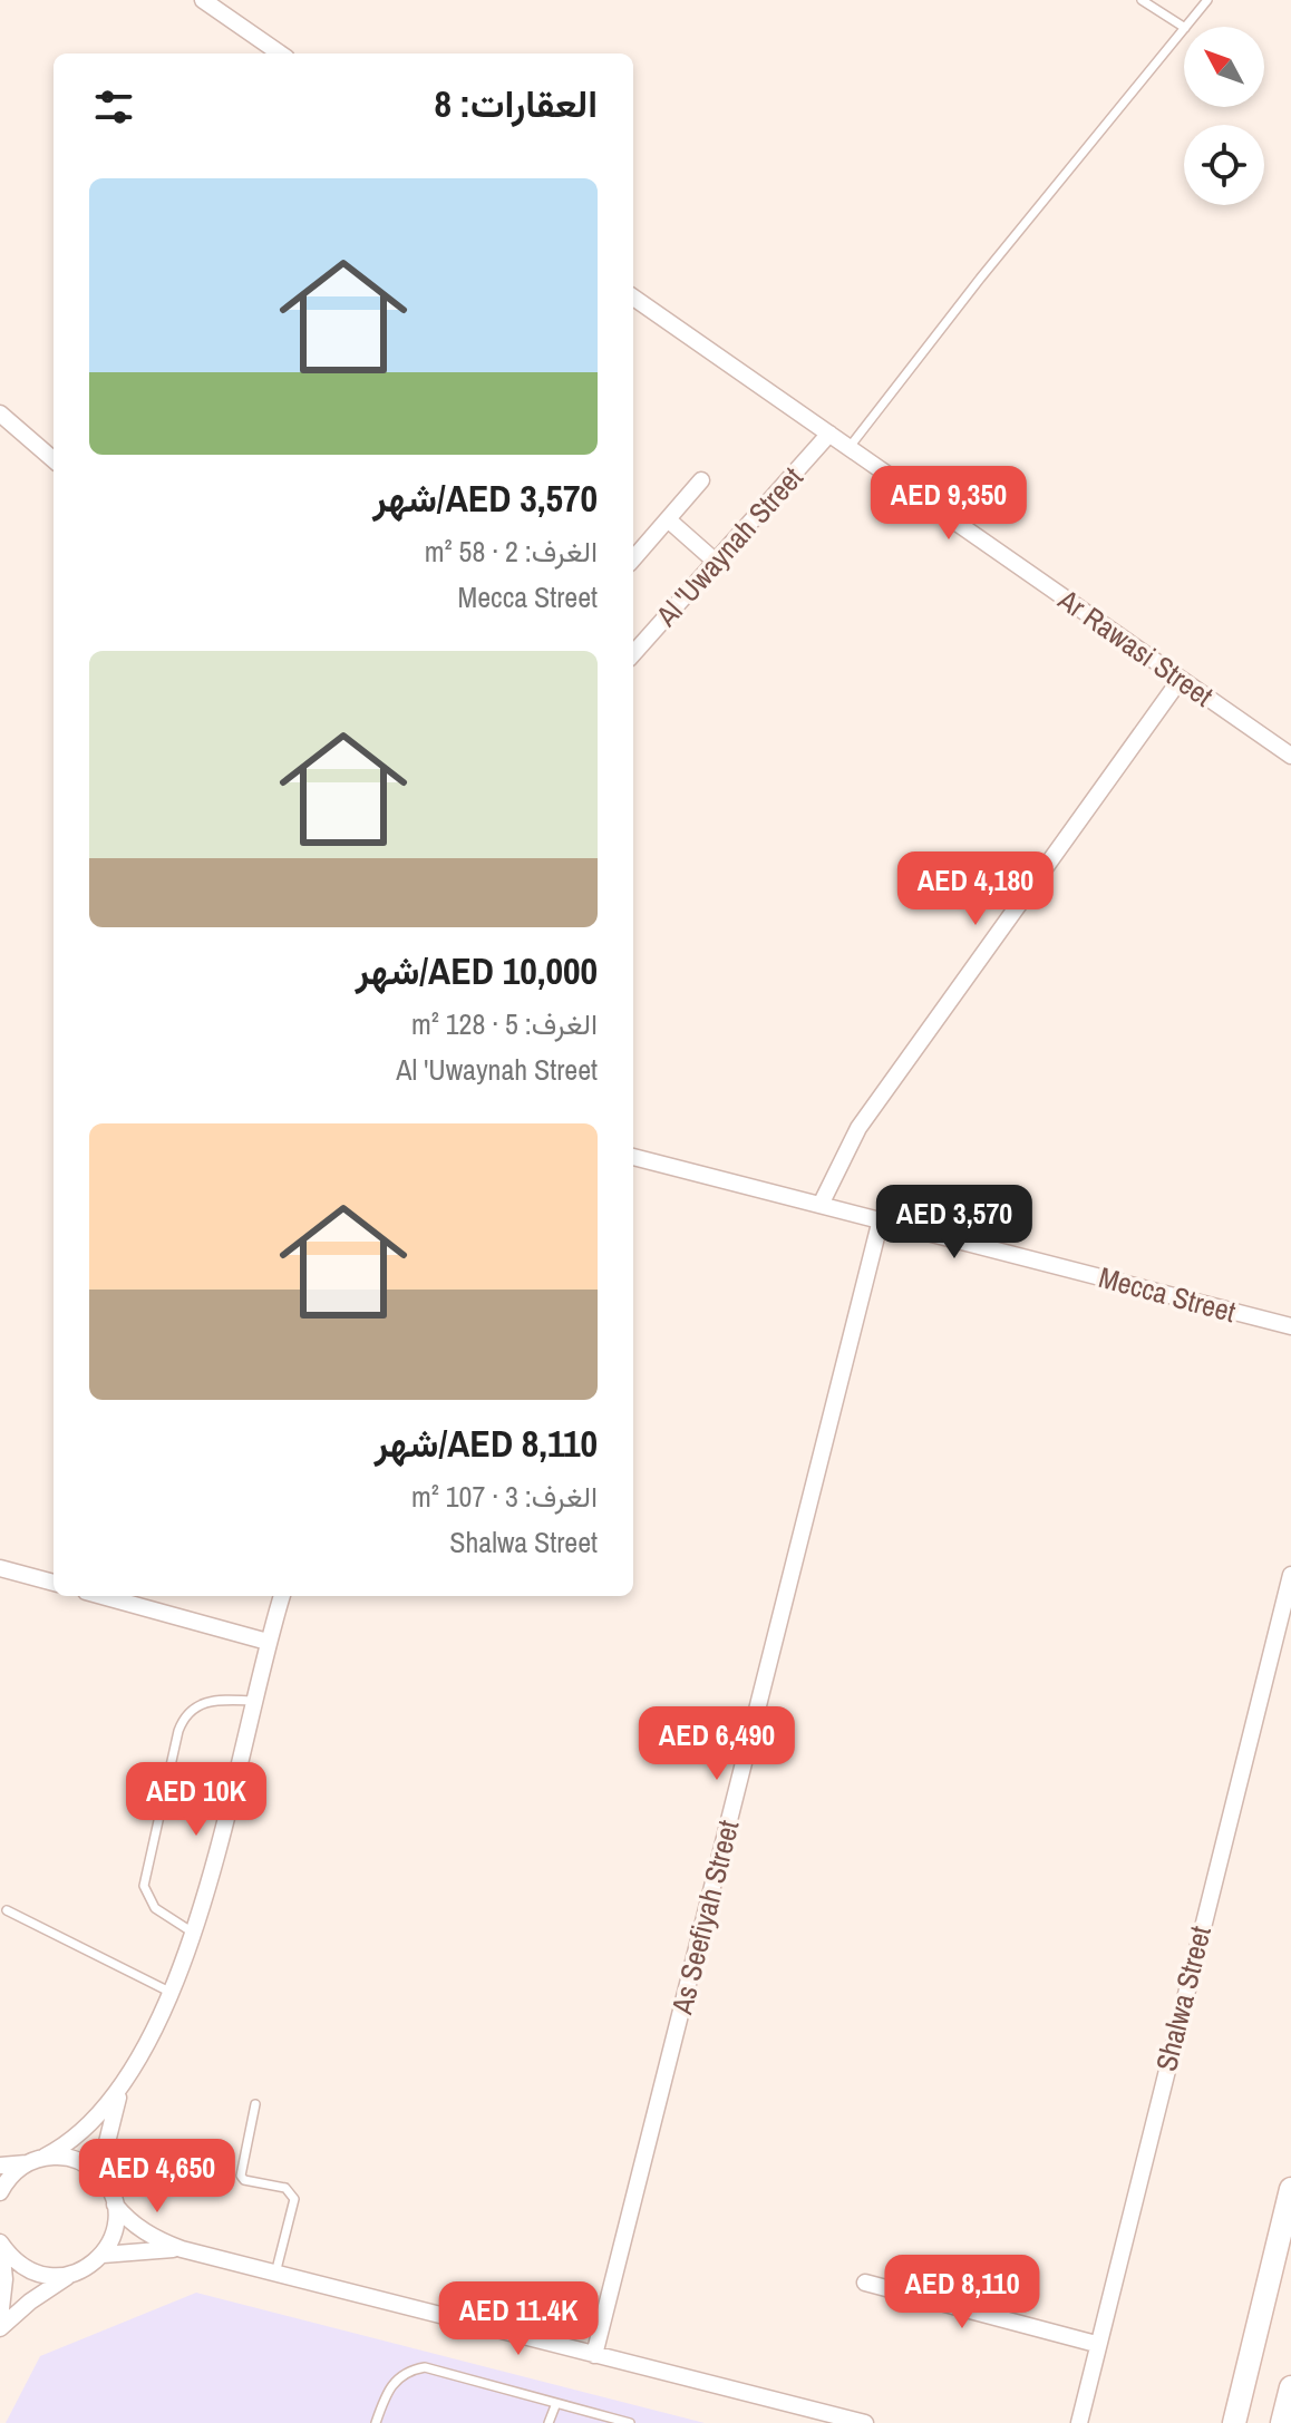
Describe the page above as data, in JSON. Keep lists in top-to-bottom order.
{
  "streets": {
    "street": [
      "Al 'Uwaynah Street",
      "Ar Rawasi Street",
      "Mecca Street",
      "As Seefiyah Street",
      "Shalwa Street"
    ]
  },
  "crossings": [
    ["Al 'Uwaynah Street", "Ar Rawasi Street"],
    ["Mecca Street", "As Seefiyah Street"]
  ],
  "north": "top left",
  "page": {
    "heading": "العقارات: 8",
    "list": [
      {
        "name": "AED 3,570/شهر",
        "note": "الغرف: 2 · 58 m² · Mecca Street"
      },
      {
        "name": "AED 10,000/شهر",
        "note": "الغرف: 5 · 128 m² · Al 'Uwaynah Street"
      },
      {
        "name": "AED 8,110/شهر",
        "note": "الغرف: 3 · 107 m² · Shalwa Street"
      }
    ],
    "price": [
      "AED 9,350",
      "AED 4,180",
      "AED 3,570",
      "AED 6,490",
      "AED 10K",
      "AED 4,650",
      "AED 8,110",
      "AED 11.4K"
    ]
  }
}
